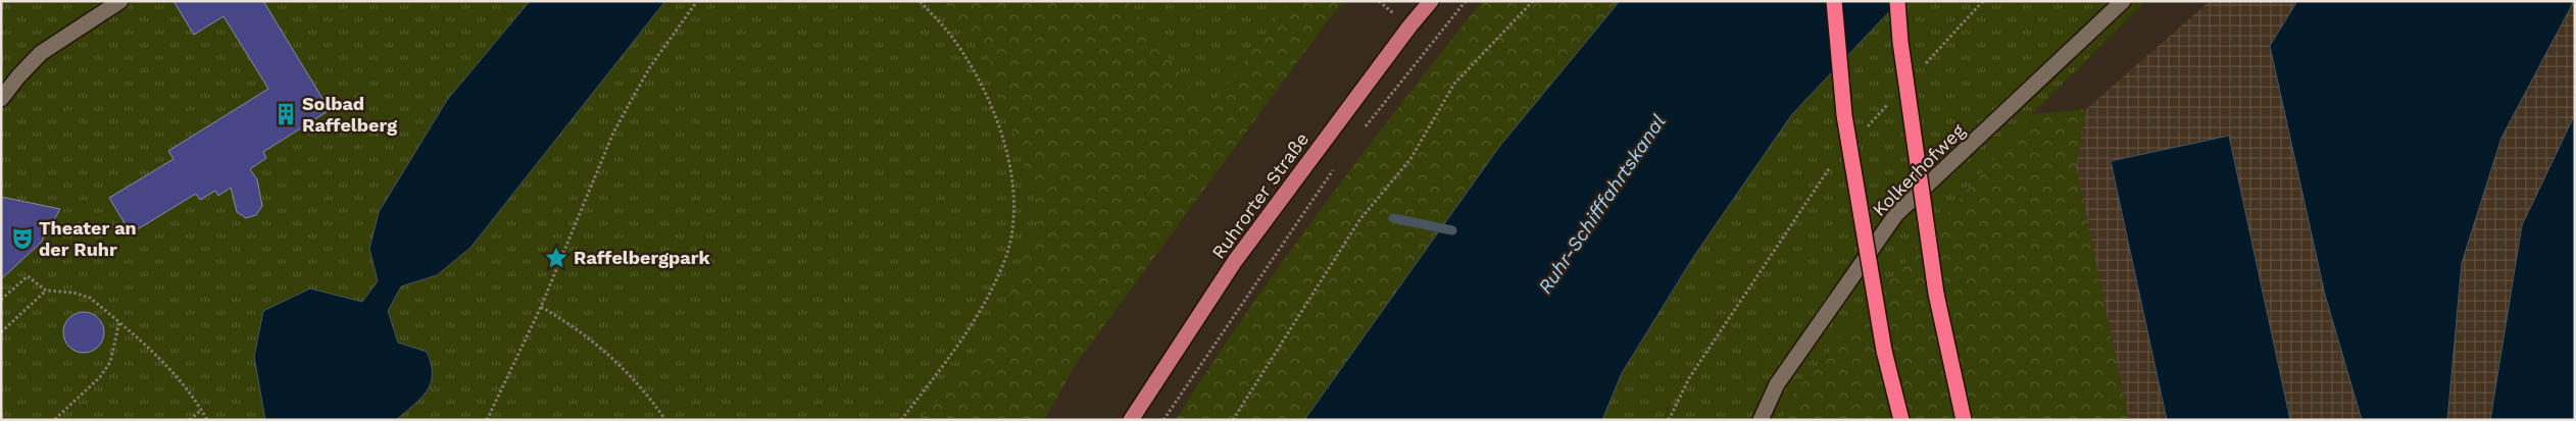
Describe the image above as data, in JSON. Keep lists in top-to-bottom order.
{
  "streets": {
    "main road": ["Ruhrorter Straße"],
    "street": ["Kolkerhofweg"]
  },
  "water": ["Ruhr-Schifffahrtskanal"],
  "places": {
    "building": ["Solbad Raffelberg"],
    "theatre": ["Theater an der Ruhr"],
    "place": ["Raffelbergpark"]
  }
}
